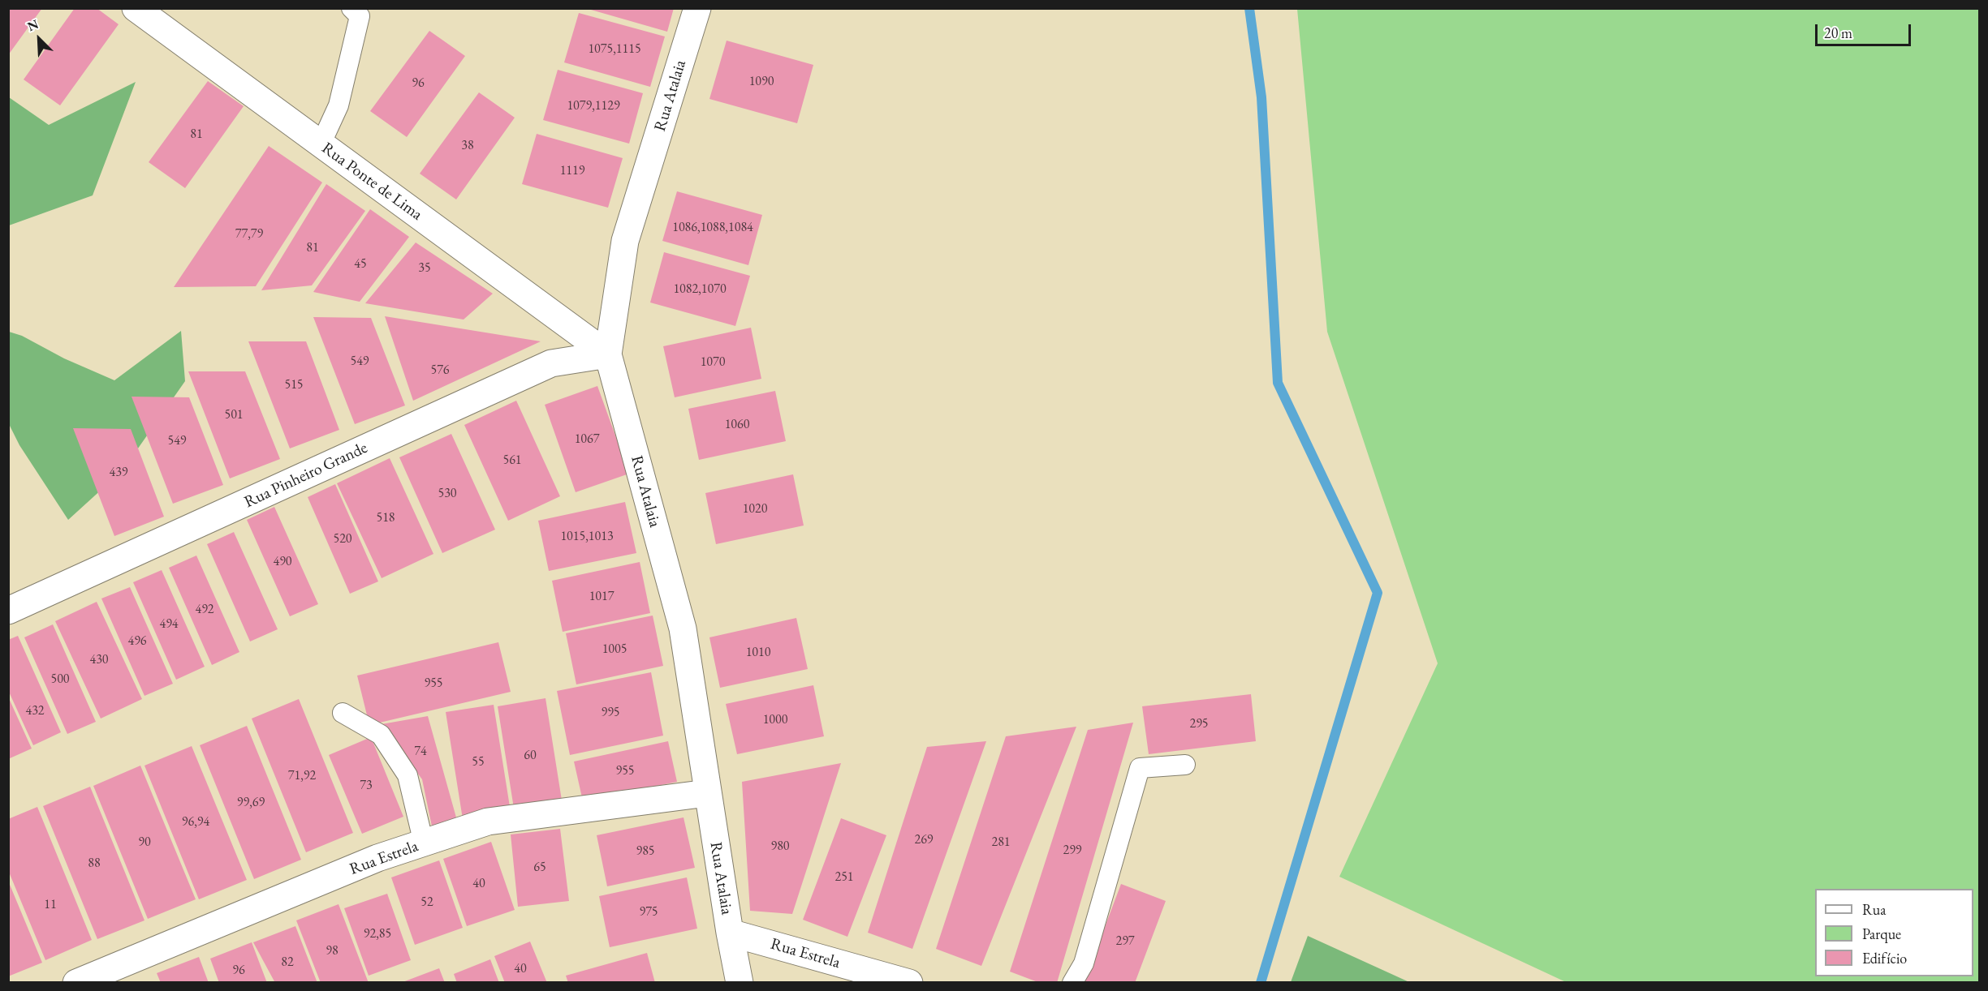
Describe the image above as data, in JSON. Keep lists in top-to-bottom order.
{
  "streets": {
    "street": [
      "Rua Atalaia",
      "Rua Ponte de Lima",
      "Rua Pinheiro Grande",
      "Rua Estrela"
    ]
  },
  "crossings": [
    ["Rua Atalaia", "Rua Ponte de Lima"],
    ["Rua Atalaia", "Rua Pinheiro Grande"],
    ["Rua Atalaia", "Rua Estrela"],
    ["Rua Ponte de Lima", "Rua Pinheiro Grande"]
  ],
  "house_numbers": [
    "1075,1115",
    "1090",
    "96",
    "1079,1129",
    "81",
    "38",
    "1119",
    "1086,1088,1084",
    "77,79",
    "81",
    "45",
    "35",
    "1082,1070",
    "549",
    "1070",
    "576",
    "515",
    "501",
    "1060",
    "1067",
    "549",
    "561",
    "439",
    "530",
    "1020",
    "518",
    "1015,1013",
    "520",
    "490",
    "1017",
    "492",
    "494",
    "496",
    "1005",
    "1010",
    "430",
    "500",
    "955",
    "432",
    "995",
    "1000",
    "295",
    "74",
    "60",
    "55",
    "955",
    "71,92",
    "73",
    "99,69",
    "96,94",
    "269",
    "90",
    "281",
    "980",
    "299",
    "985",
    "88",
    "65",
    "251",
    "40",
    "52",
    "11",
    "975",
    "92,85",
    "297",
    "98",
    "82",
    "40",
    "96"
  ],
  "legend": ["Rua", "Parque", "Edifício"],
  "scale_bar": "20 m",
  "north": "top left"
}
